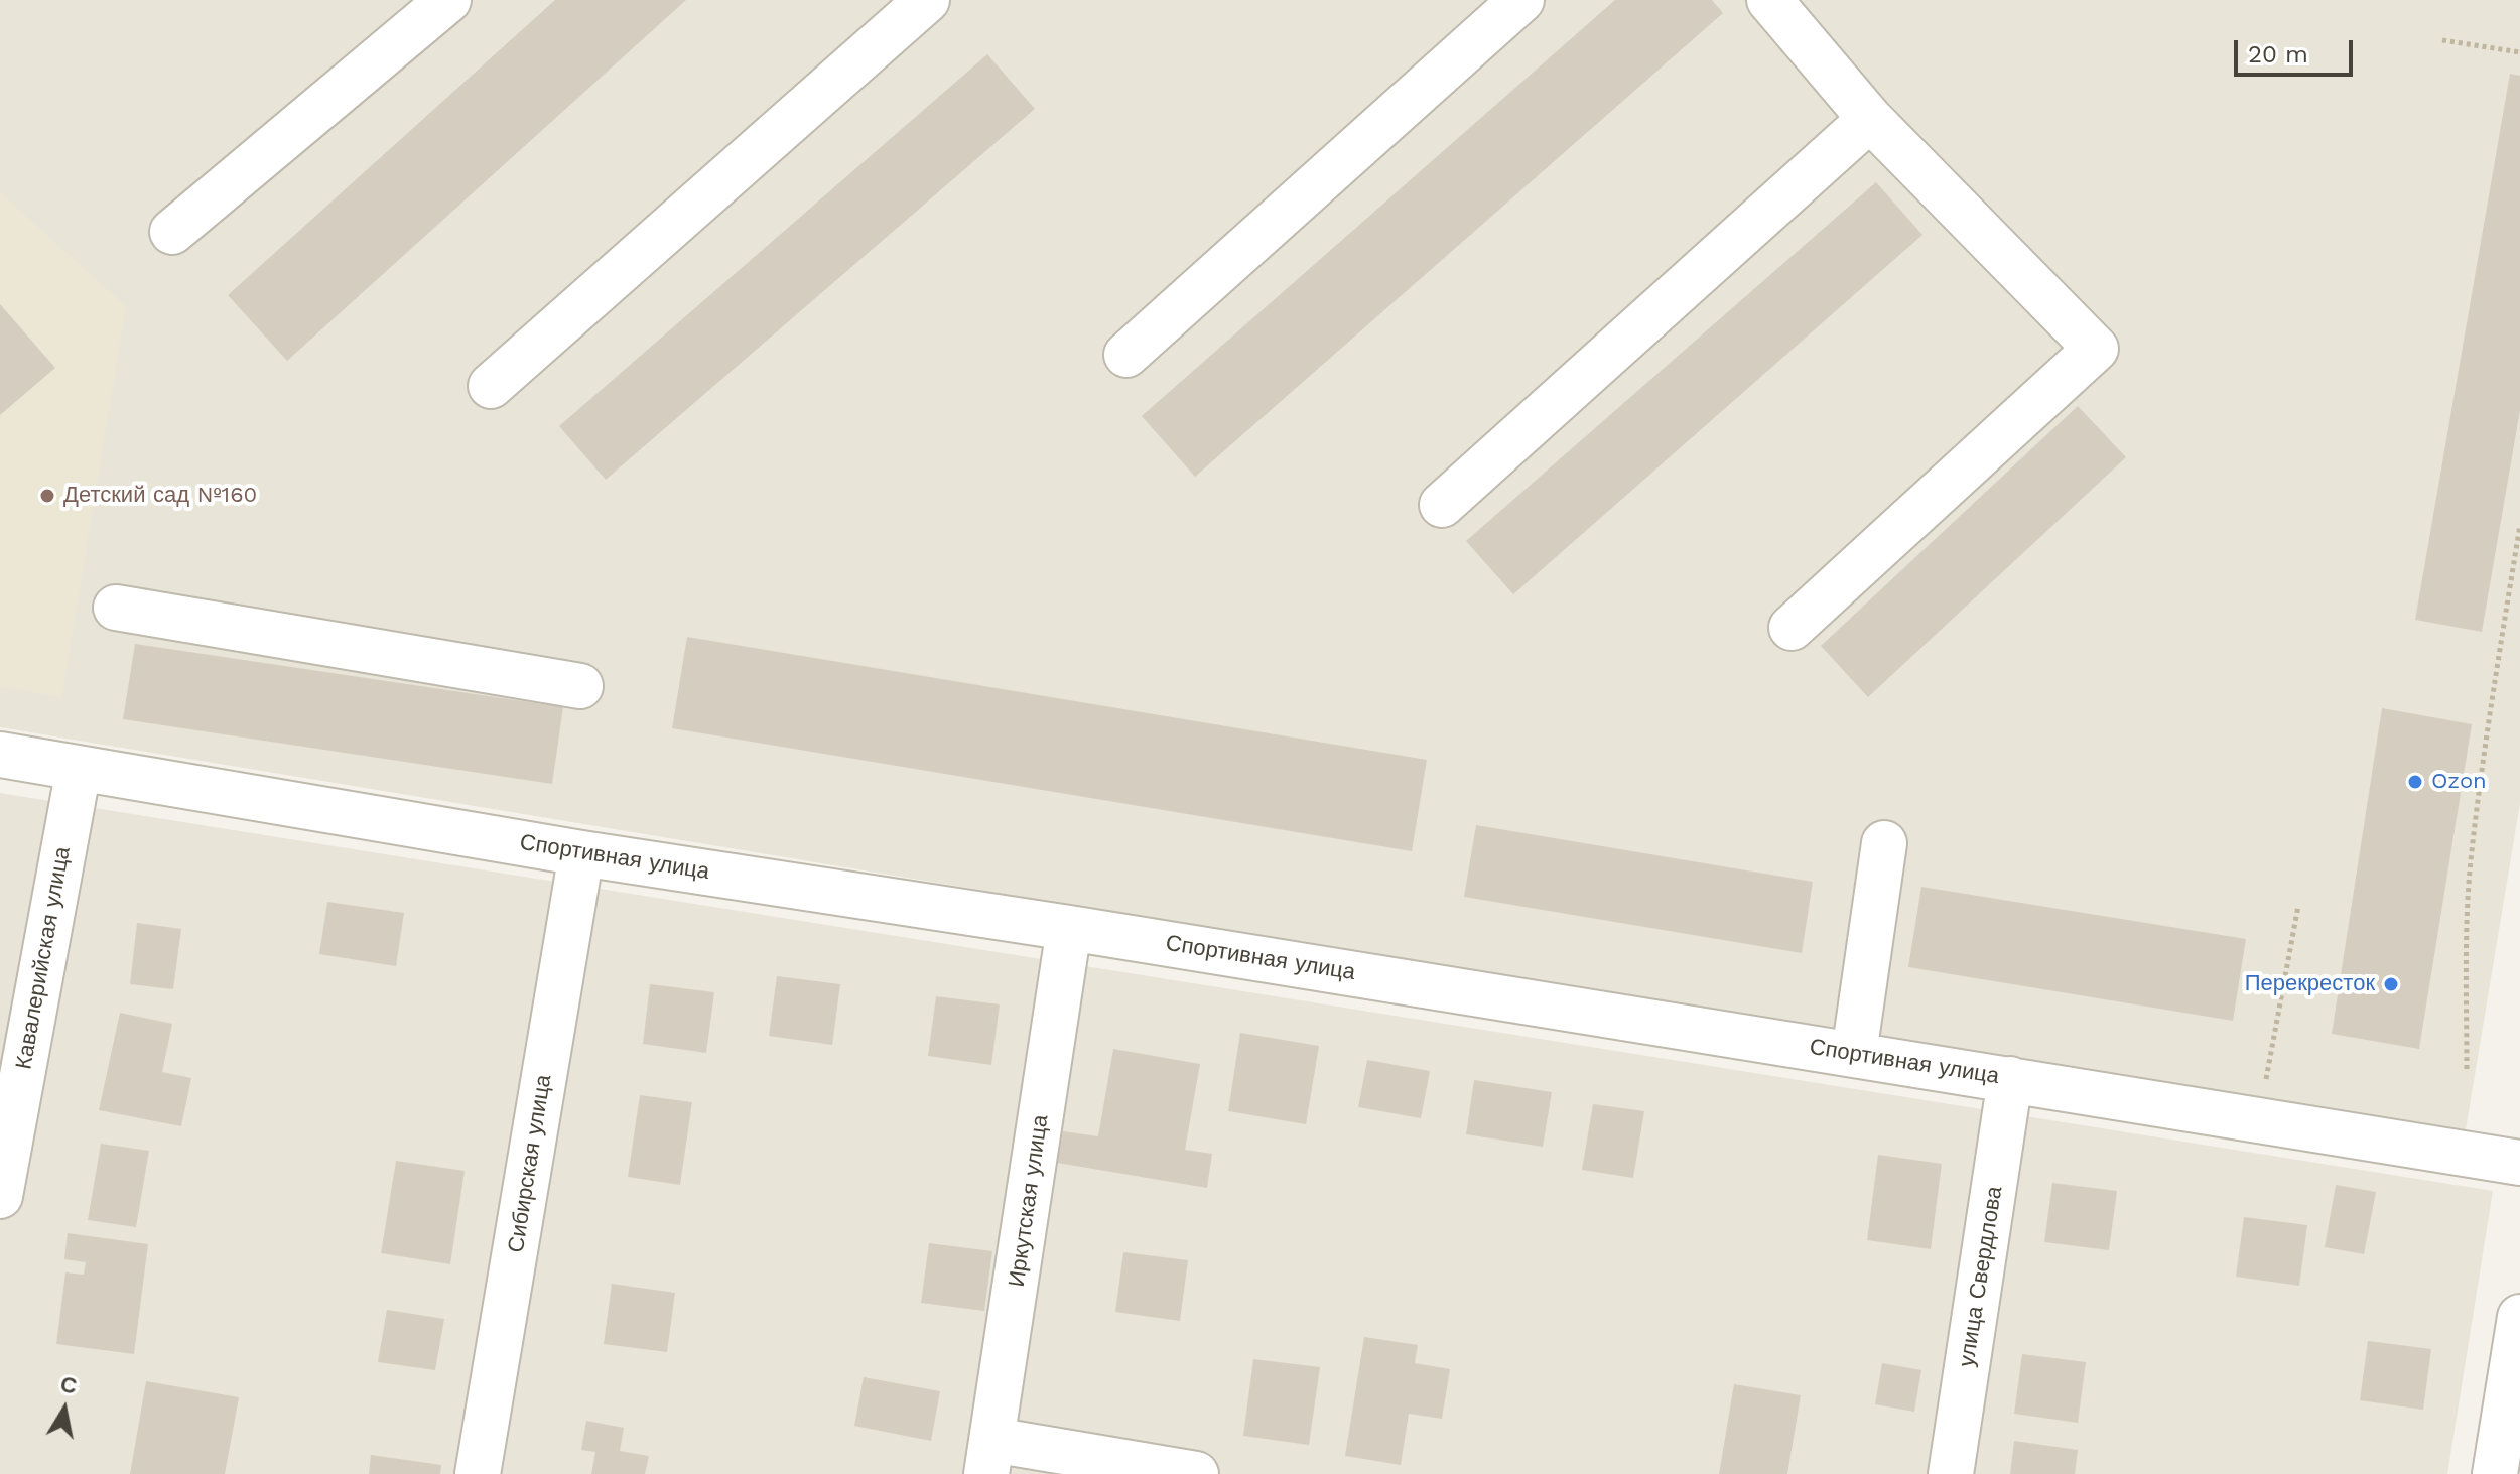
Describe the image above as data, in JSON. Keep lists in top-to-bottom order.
{
  "streets": {
    "street": [
      "Спортивная улица",
      "Кавалерийская улица",
      "Сибирская улица",
      "Иркутская улица",
      "улица Свердлова"
    ]
  },
  "crossings": [
    ["Спортивная улица", "Кавалерийская улица"],
    ["Спортивная улица", "Сибирская улица"],
    ["Спортивная улица", "Иркутская улица"],
    ["Спортивная улица", "улица Свердлова"]
  ],
  "places": ["Детский сад №160", "Ozon", "Перекресток"],
  "scale_bar": "20 m",
  "north": "top"
}
